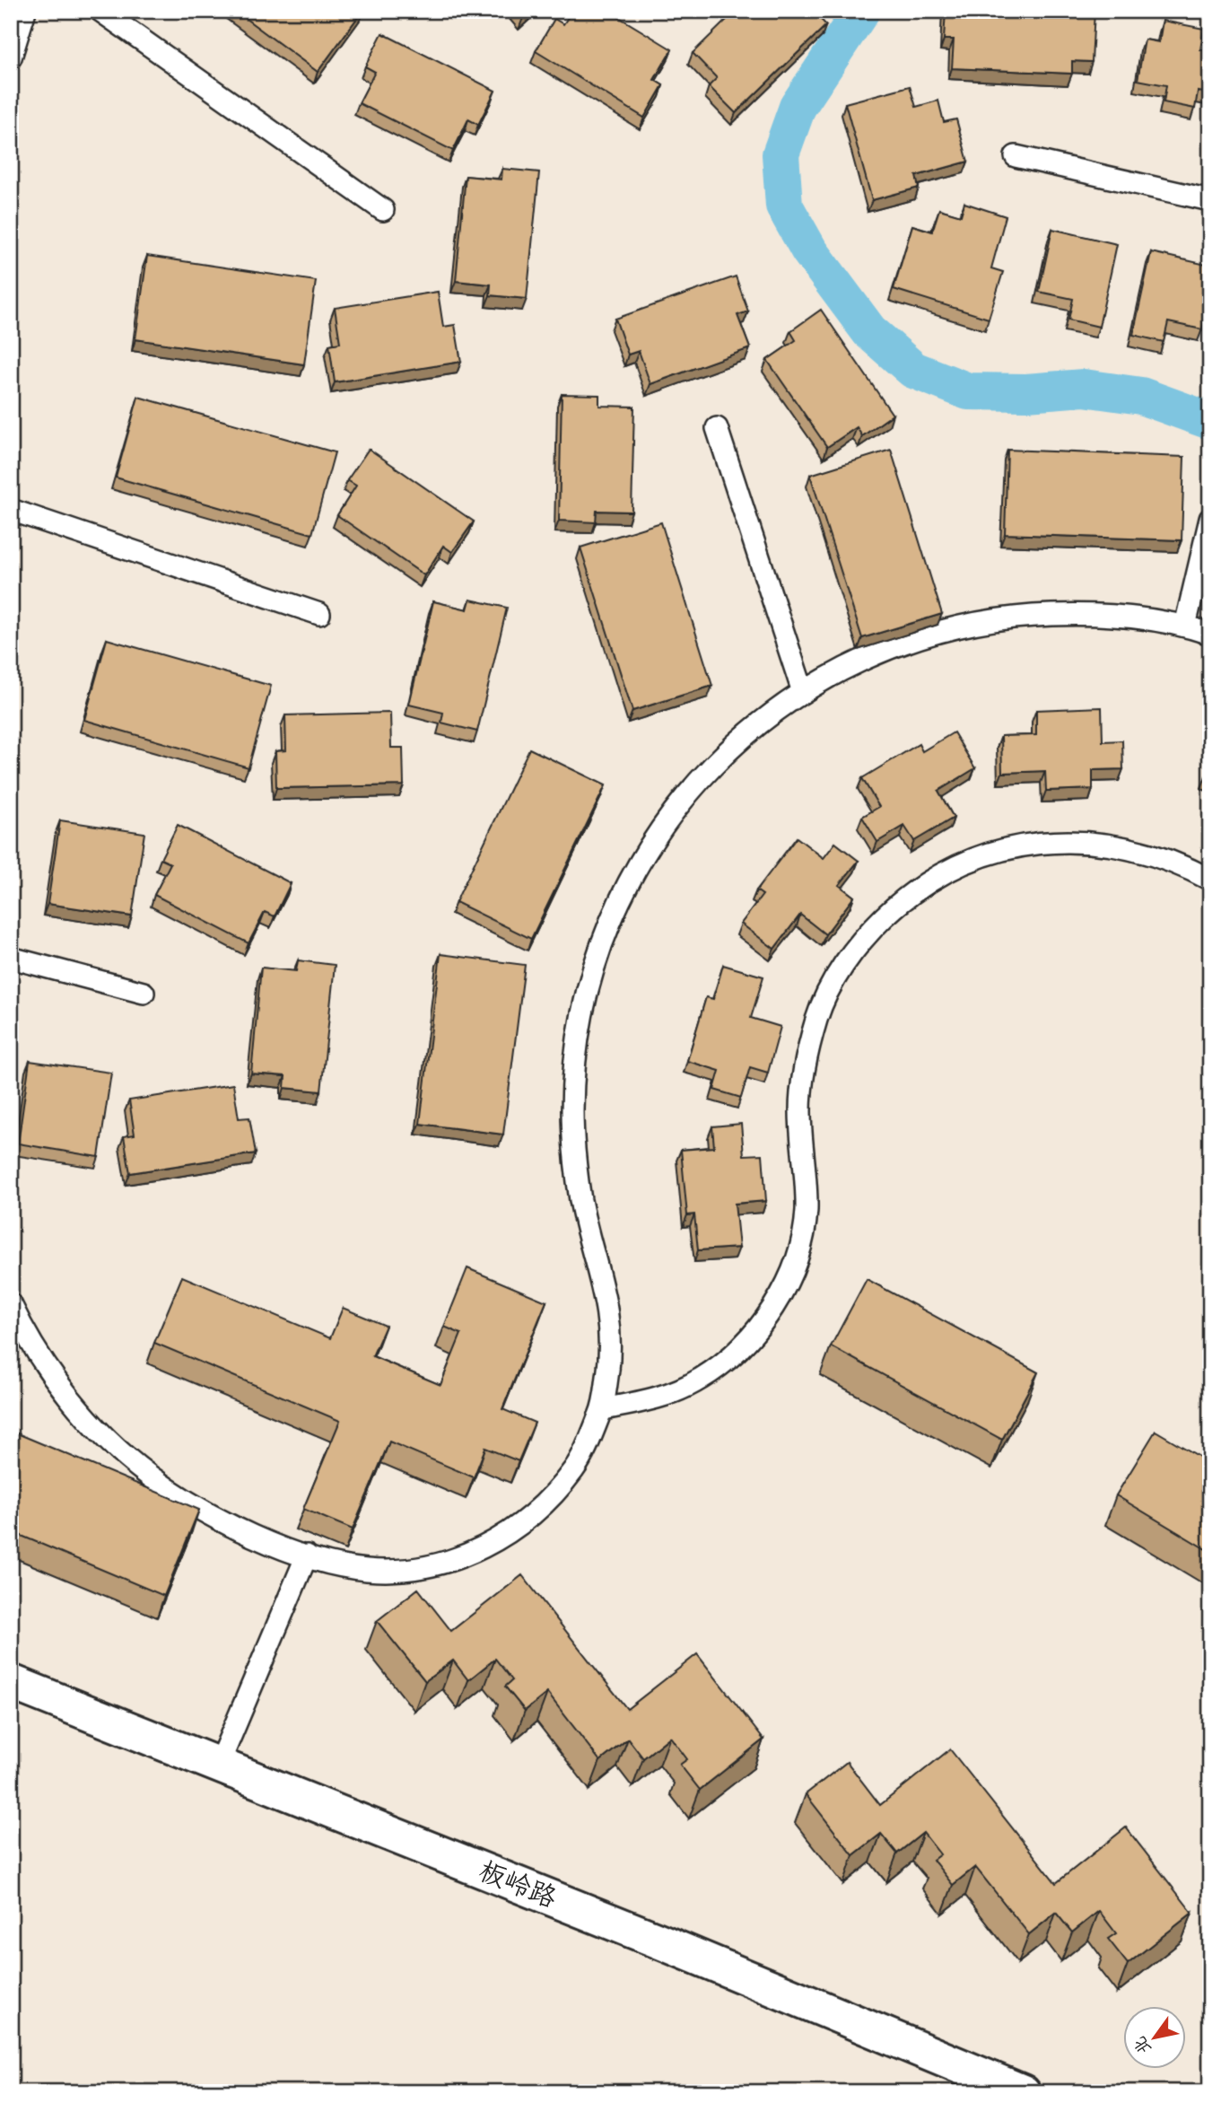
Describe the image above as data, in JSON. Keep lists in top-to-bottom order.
{
  "streets": {
    "street": ["板岭路"]
  },
  "north": "bottom left"
}
